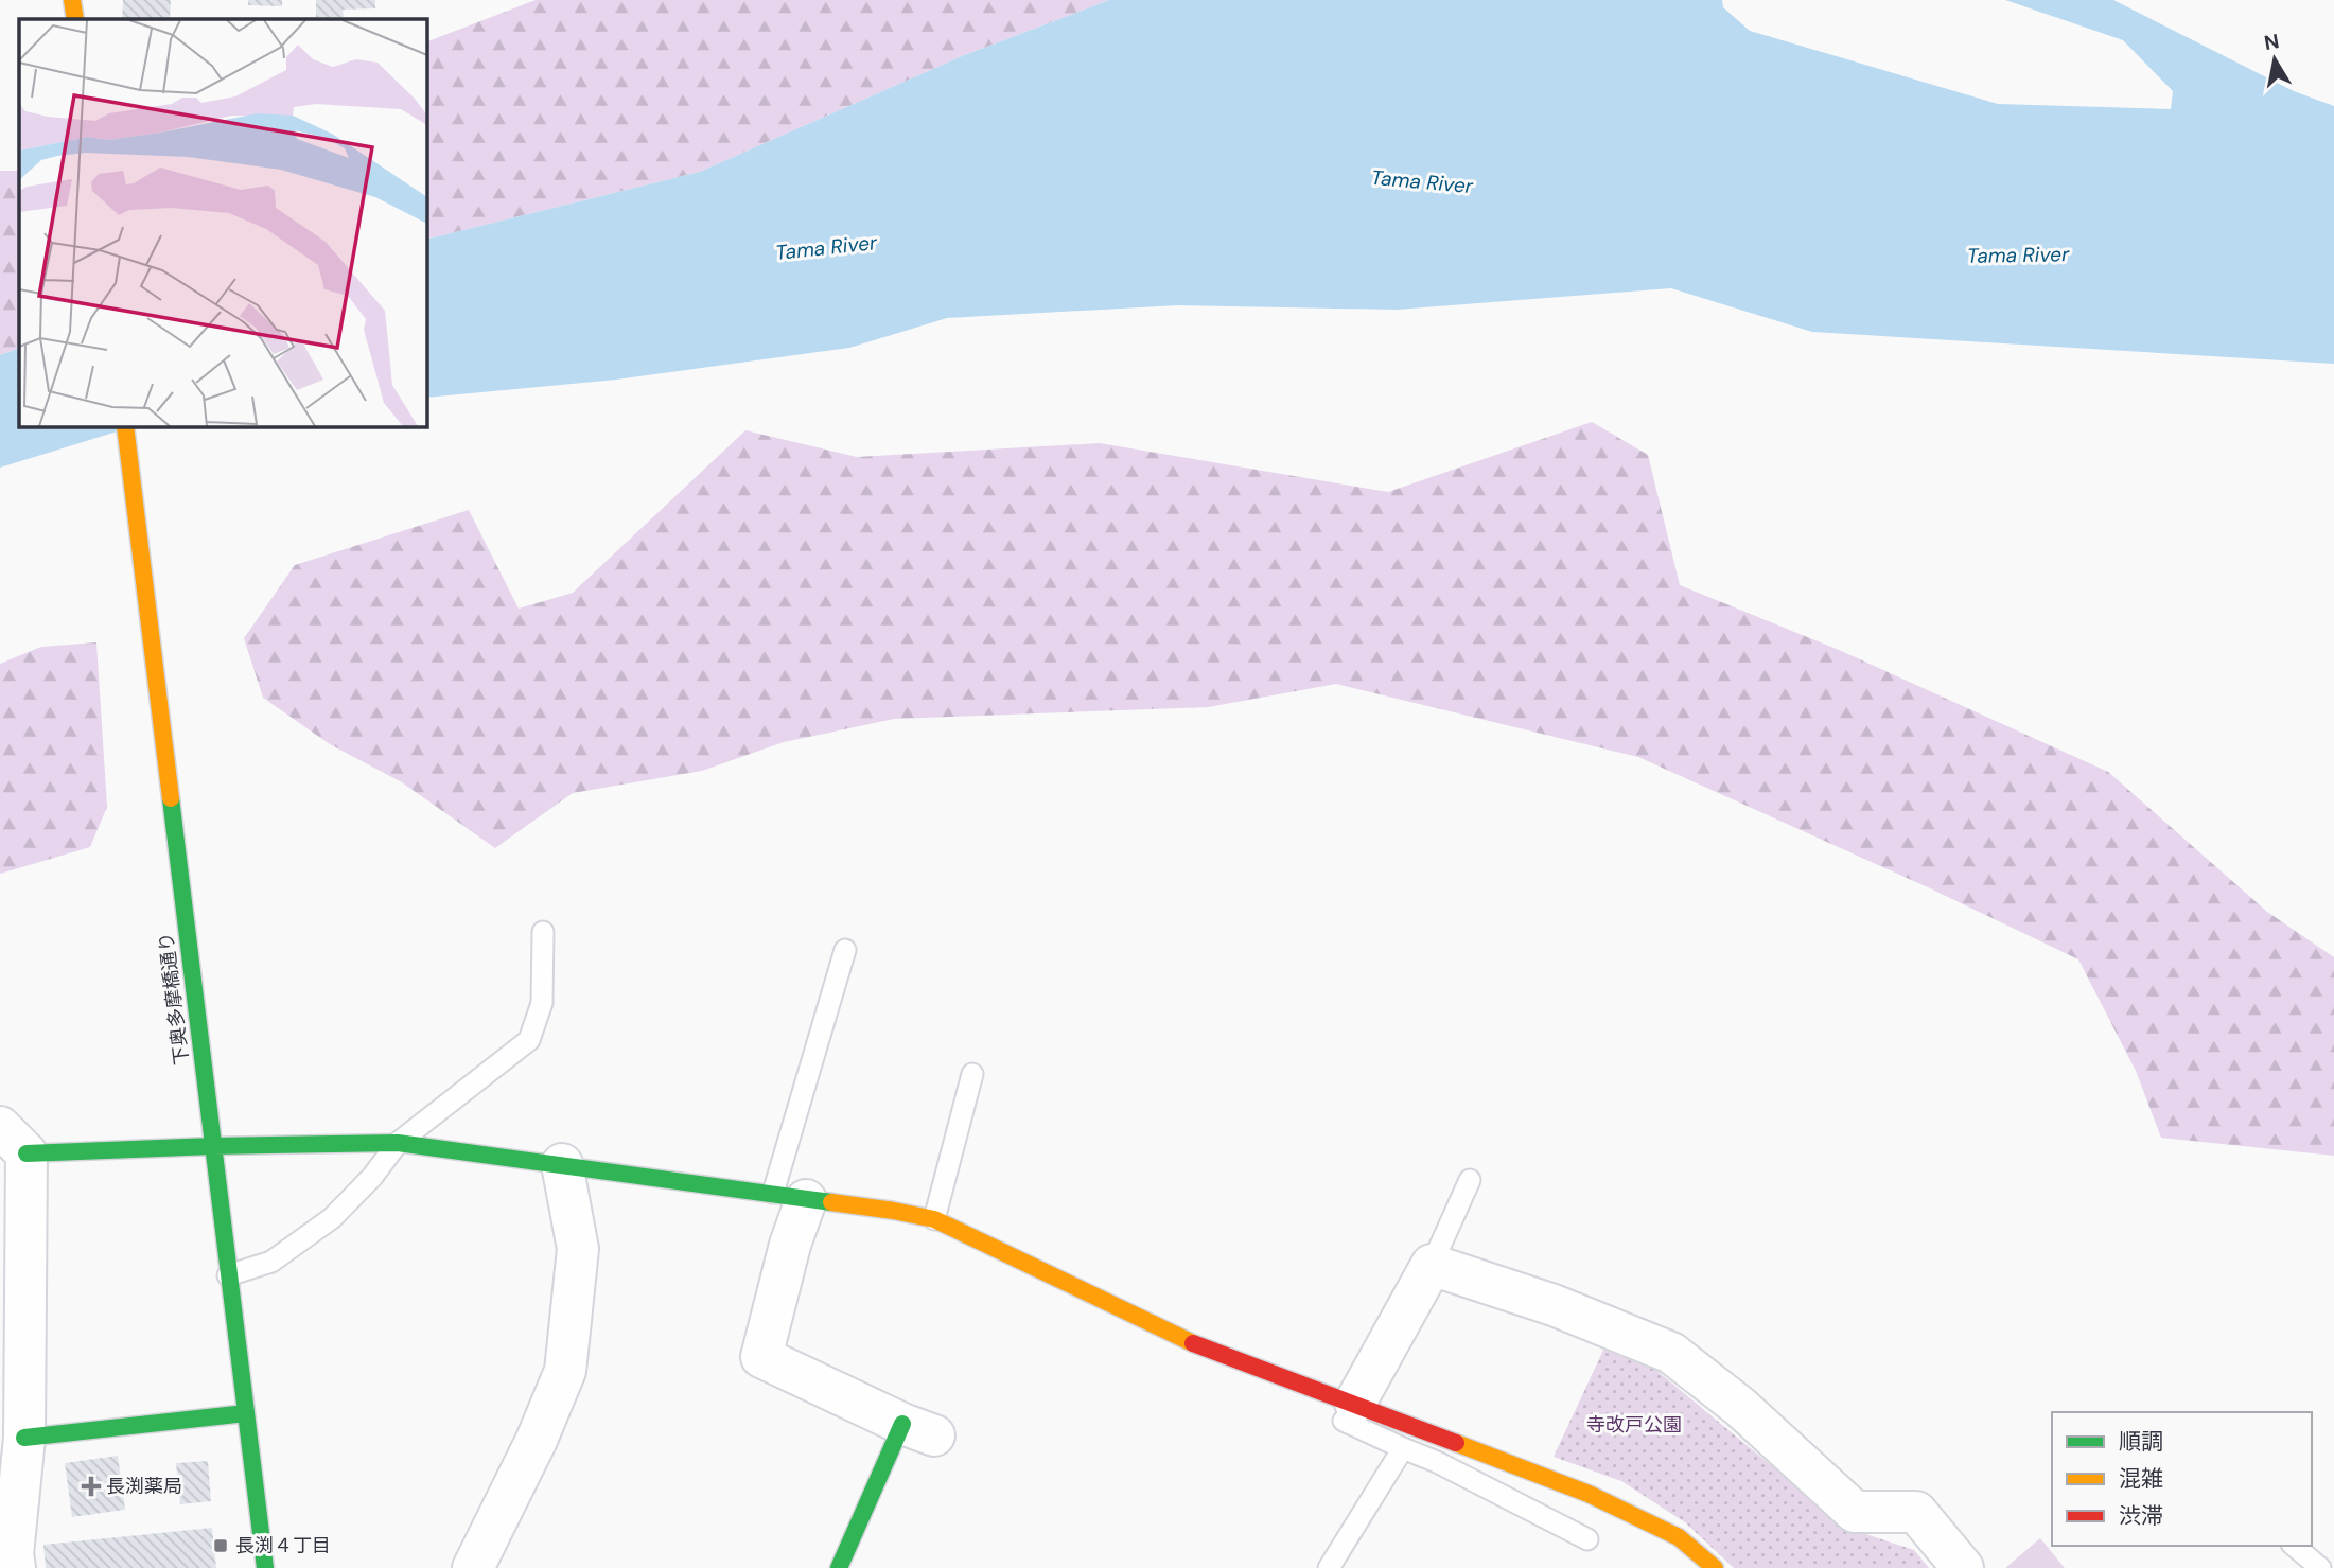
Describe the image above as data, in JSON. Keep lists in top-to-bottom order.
{
  "streets": {
    "street": ["下奥多摩橋通り"]
  },
  "water": ["Tama River"],
  "parks": ["寺改戸公園"],
  "places": {
    "health": ["長渕薬局"],
    "transit": ["長渕４丁目"]
  },
  "legend": ["順調", "混雑", "渋滞"],
  "north": "top"
}
